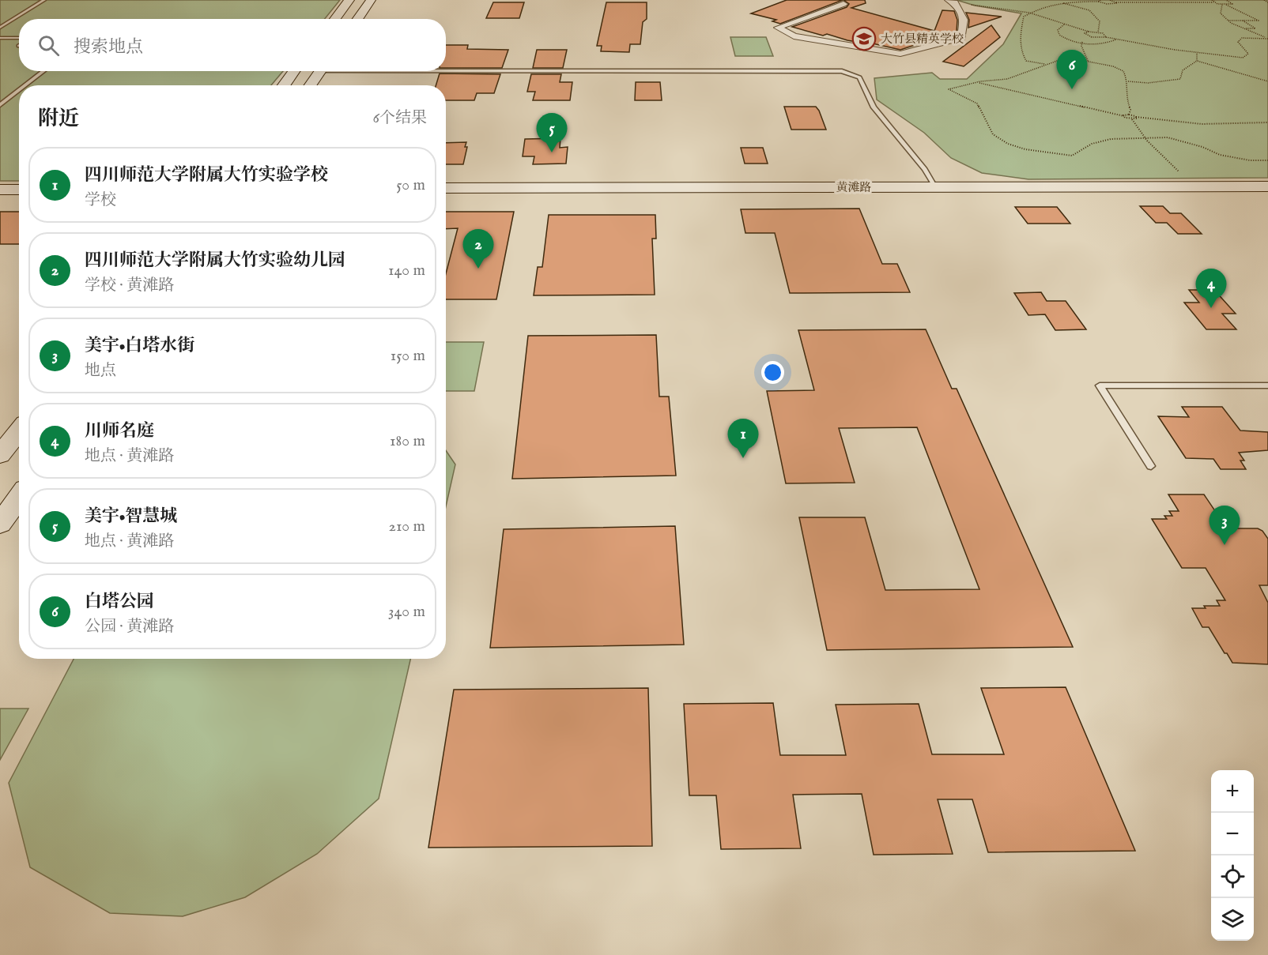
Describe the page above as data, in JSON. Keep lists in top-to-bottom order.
{
  "streets": {
    "street": ["黄滩路"]
  },
  "places": {
    "school or university": ["大竹县精英学校"]
  },
  "page": {
    "search": "搜索地点",
    "pins": [
      "6",
      "5",
      "2",
      "4",
      "1",
      "3"
    ],
    "heading": ["附近", "6个结果"],
    "list": [
      {
        "mark": "1",
        "name": "四川师范大学附属大竹实验学校",
        "note": "学校",
        "value": "50 m"
      },
      {
        "mark": "2",
        "name": "四川师范大学附属大竹实验幼儿园",
        "note": "学校 · 黄滩路",
        "value": "140 m"
      },
      {
        "mark": "3",
        "name": "美宇•白塔水街",
        "note": "地点",
        "value": "150 m"
      },
      {
        "mark": "4",
        "name": "川师名庭",
        "note": "地点 · 黄滩路",
        "value": "180 m"
      },
      {
        "mark": "5",
        "name": "美宇•智慧城",
        "note": "地点 · 黄滩路",
        "value": "210 m"
      },
      {
        "mark": "6",
        "name": "白塔公园",
        "note": "公园 · 黄滩路",
        "value": "340 m"
      }
    ],
    "map_buttons": ["+", "−"]
  }
}
